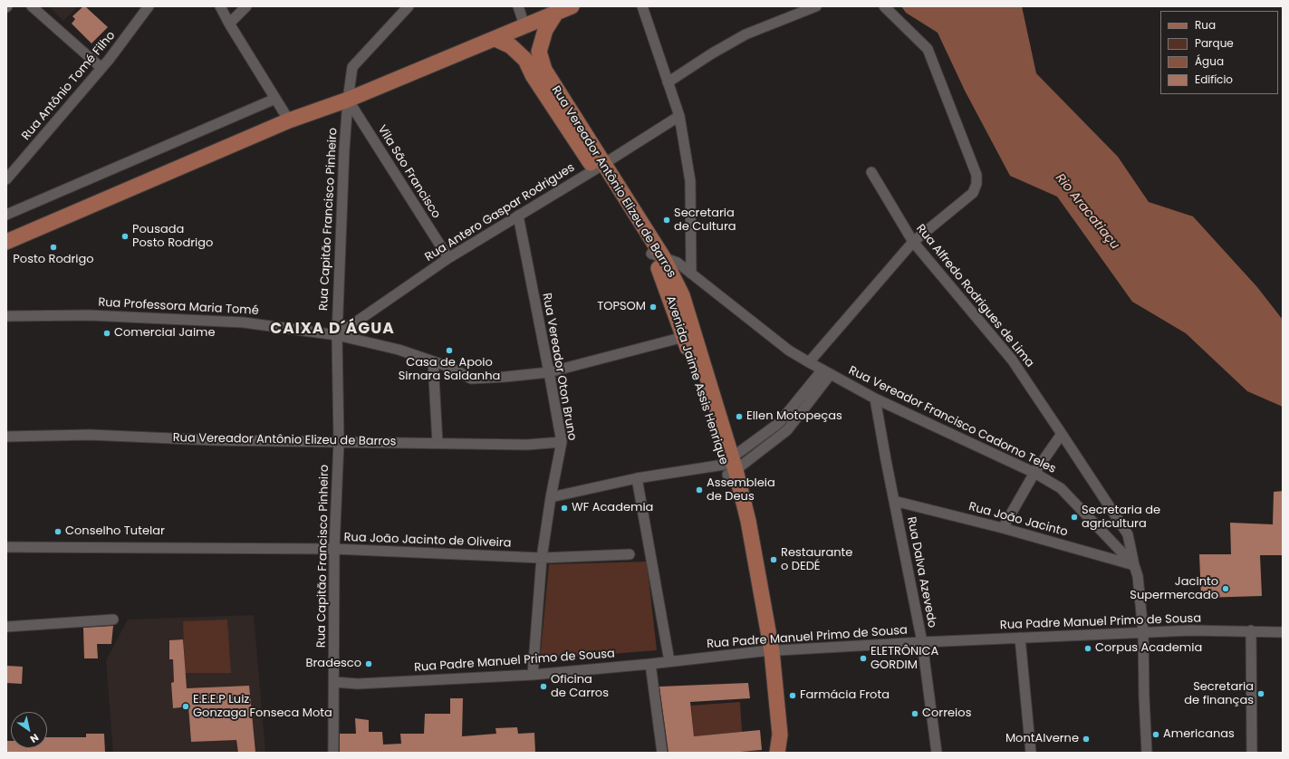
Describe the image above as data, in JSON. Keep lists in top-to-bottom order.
{
  "streets": {
    "main road": ["Rua Vereador Antônio Elizeu de Barros", "Avenida Jaime Assis Henrique"],
    "street": [
      "Rua Antônio Tomé Filho",
      "Vila São Francisco",
      "Rua Antero Gaspar Rodrigues",
      "Rua Capitão Francisco Pinheiro",
      "Rua Alfredo Rodrigues de Lima",
      "Rua Professora Maria Tomé",
      "Rua Vereador Oton Bruno",
      "Rua Vereador Francisco Cadorno Teles",
      "Rua João Jacinto",
      "Rua João Jacinto de Oliveira",
      "Rua Dalva Azevedo",
      "Rua Padre Manuel Primo de Sousa"
    ]
  },
  "crossings": [
    ["Vila São Francisco", "Rua Antero Gaspar Rodrigues"],
    ["Vila São Francisco", "Rua Capitão Francisco Pinheiro"],
    ["Rua Vereador Antônio Elizeu de Barros", "Rua Antero Gaspar Rodrigues"],
    ["Rua Vereador Antônio Elizeu de Barros", "Rua Capitão Francisco Pinheiro"],
    ["Rua Vereador Antônio Elizeu de Barros", "Rua Vereador Oton Bruno"],
    ["Rua Vereador Antônio Elizeu de Barros", "Avenida Jaime Assis Henrique"],
    ["Rua Vereador Antônio Elizeu de Barros", "Rua Vereador Francisco Cadorno Teles"],
    ["Rua Antero Gaspar Rodrigues", "Rua Capitão Francisco Pinheiro"],
    ["Rua Antero Gaspar Rodrigues", "Rua Professora Maria Tomé"],
    ["Rua Antero Gaspar Rodrigues", "Rua Vereador Oton Bruno"],
    ["Rua Antero Gaspar Rodrigues", "Avenida Jaime Assis Henrique"],
    ["Rua Capitão Francisco Pinheiro", "Rua Professora Maria Tomé"],
    ["Rua Capitão Francisco Pinheiro", "Rua João Jacinto de Oliveira"],
    ["Rua Capitão Francisco Pinheiro", "Rua Padre Manuel Primo de Sousa"],
    ["Rua Alfredo Rodrigues de Lima", "Rua Vereador Francisco Cadorno Teles"],
    ["Rua Alfredo Rodrigues de Lima", "Rua João Jacinto"],
    ["Rua Professora Maria Tomé", "Rua Vereador Oton Bruno"],
    ["Rua Professora Maria Tomé", "Avenida Jaime Assis Henrique"],
    ["Rua Vereador Oton Bruno", "Rua João Jacinto de Oliveira"],
    ["Rua Vereador Oton Bruno", "Rua Padre Manuel Primo de Sousa"],
    ["Avenida Jaime Assis Henrique", "Rua Vereador Francisco Cadorno Teles"],
    ["Avenida Jaime Assis Henrique", "Rua Padre Manuel Primo de Sousa"],
    ["Rua Vereador Francisco Cadorno Teles", "Rua João Jacinto"],
    ["Rua Vereador Francisco Cadorno Teles", "Rua Dalva Azevedo"],
    ["Rua Vereador Francisco Cadorno Teles", "Rua Padre Manuel Primo de Sousa"],
    ["Rua João Jacinto", "Rua Dalva Azevedo"],
    ["Rua Dalva Azevedo", "Rua Padre Manuel Primo de Sousa"]
  ],
  "districts": ["CAIXA D´ÁGUA"],
  "water": ["Rio Aracatiaçu"],
  "places": [
    "Secretaria de Cultura",
    "Pousada Posto Rodrigo",
    "Posto Rodrigo",
    "TOPSOM",
    "Comercial Jaime",
    "Casa de Apoio Sirnara Saldanha",
    "Ellen Motopeças",
    "Assembleia de Deus",
    "WF Academia",
    "Secretaria de agricultura",
    "Conselho Tutelar",
    "Restaurante o DEDÉ",
    "Jacinto Supermercado",
    "Corpus Academia",
    "ELETRÔNICA GORDIM",
    "Bradesco",
    "Oficina de Carros",
    "Secretaria de finanças",
    "Farmácia Frota",
    "E.E.E.P Luiz Gonzaga Fonseca Mota",
    "Correios",
    "Americanas",
    "MontAlverne"
  ],
  "legend": [
    "Rua",
    "Parque",
    "Água",
    "Edifício"
  ],
  "north": "bottom right"
}
